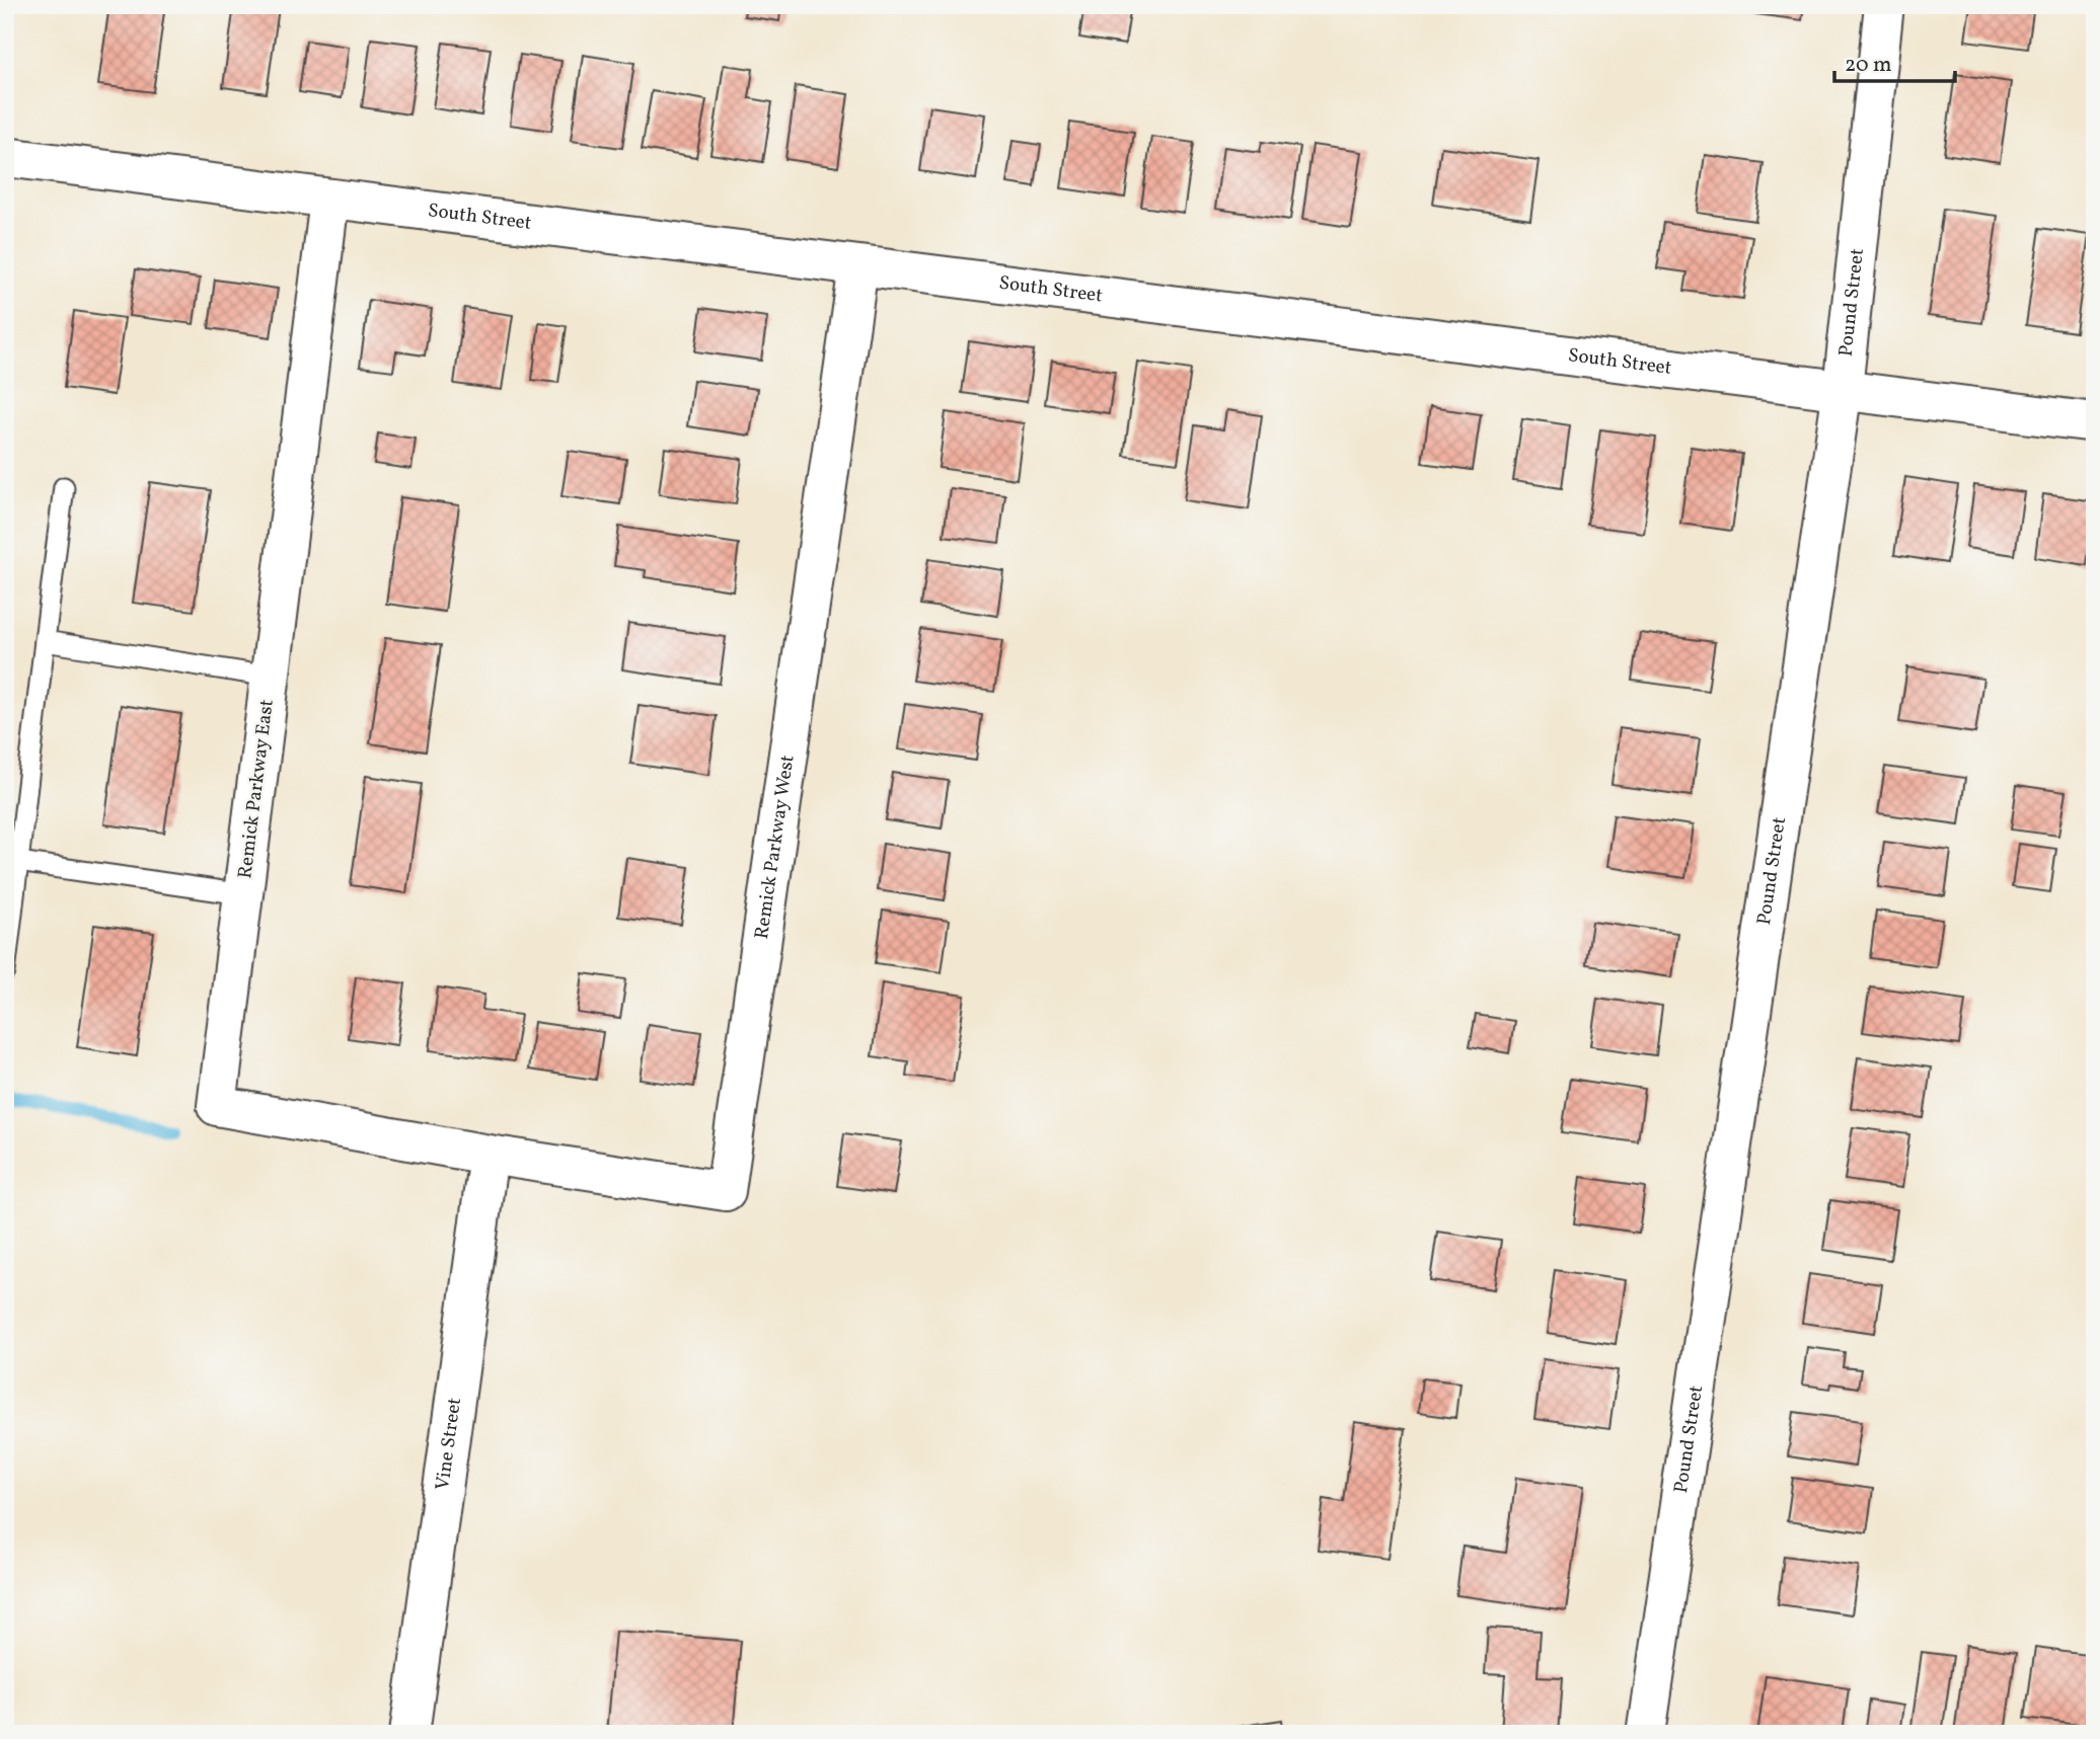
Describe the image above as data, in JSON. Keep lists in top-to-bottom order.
{
  "streets": {
    "street": [
      "South Street",
      "Pound Street",
      "Remick Parkway East",
      "Remick Parkway West",
      "Vine Street"
    ]
  },
  "crossings": [
    ["South Street", "Pound Street"],
    ["South Street", "Remick Parkway East"],
    ["South Street", "Remick Parkway West"],
    ["Remick Parkway East", "Remick Parkway West"],
    ["Remick Parkway East", "Vine Street"],
    ["Remick Parkway West", "Vine Street"]
  ],
  "scale_bar": "20 m"
}
